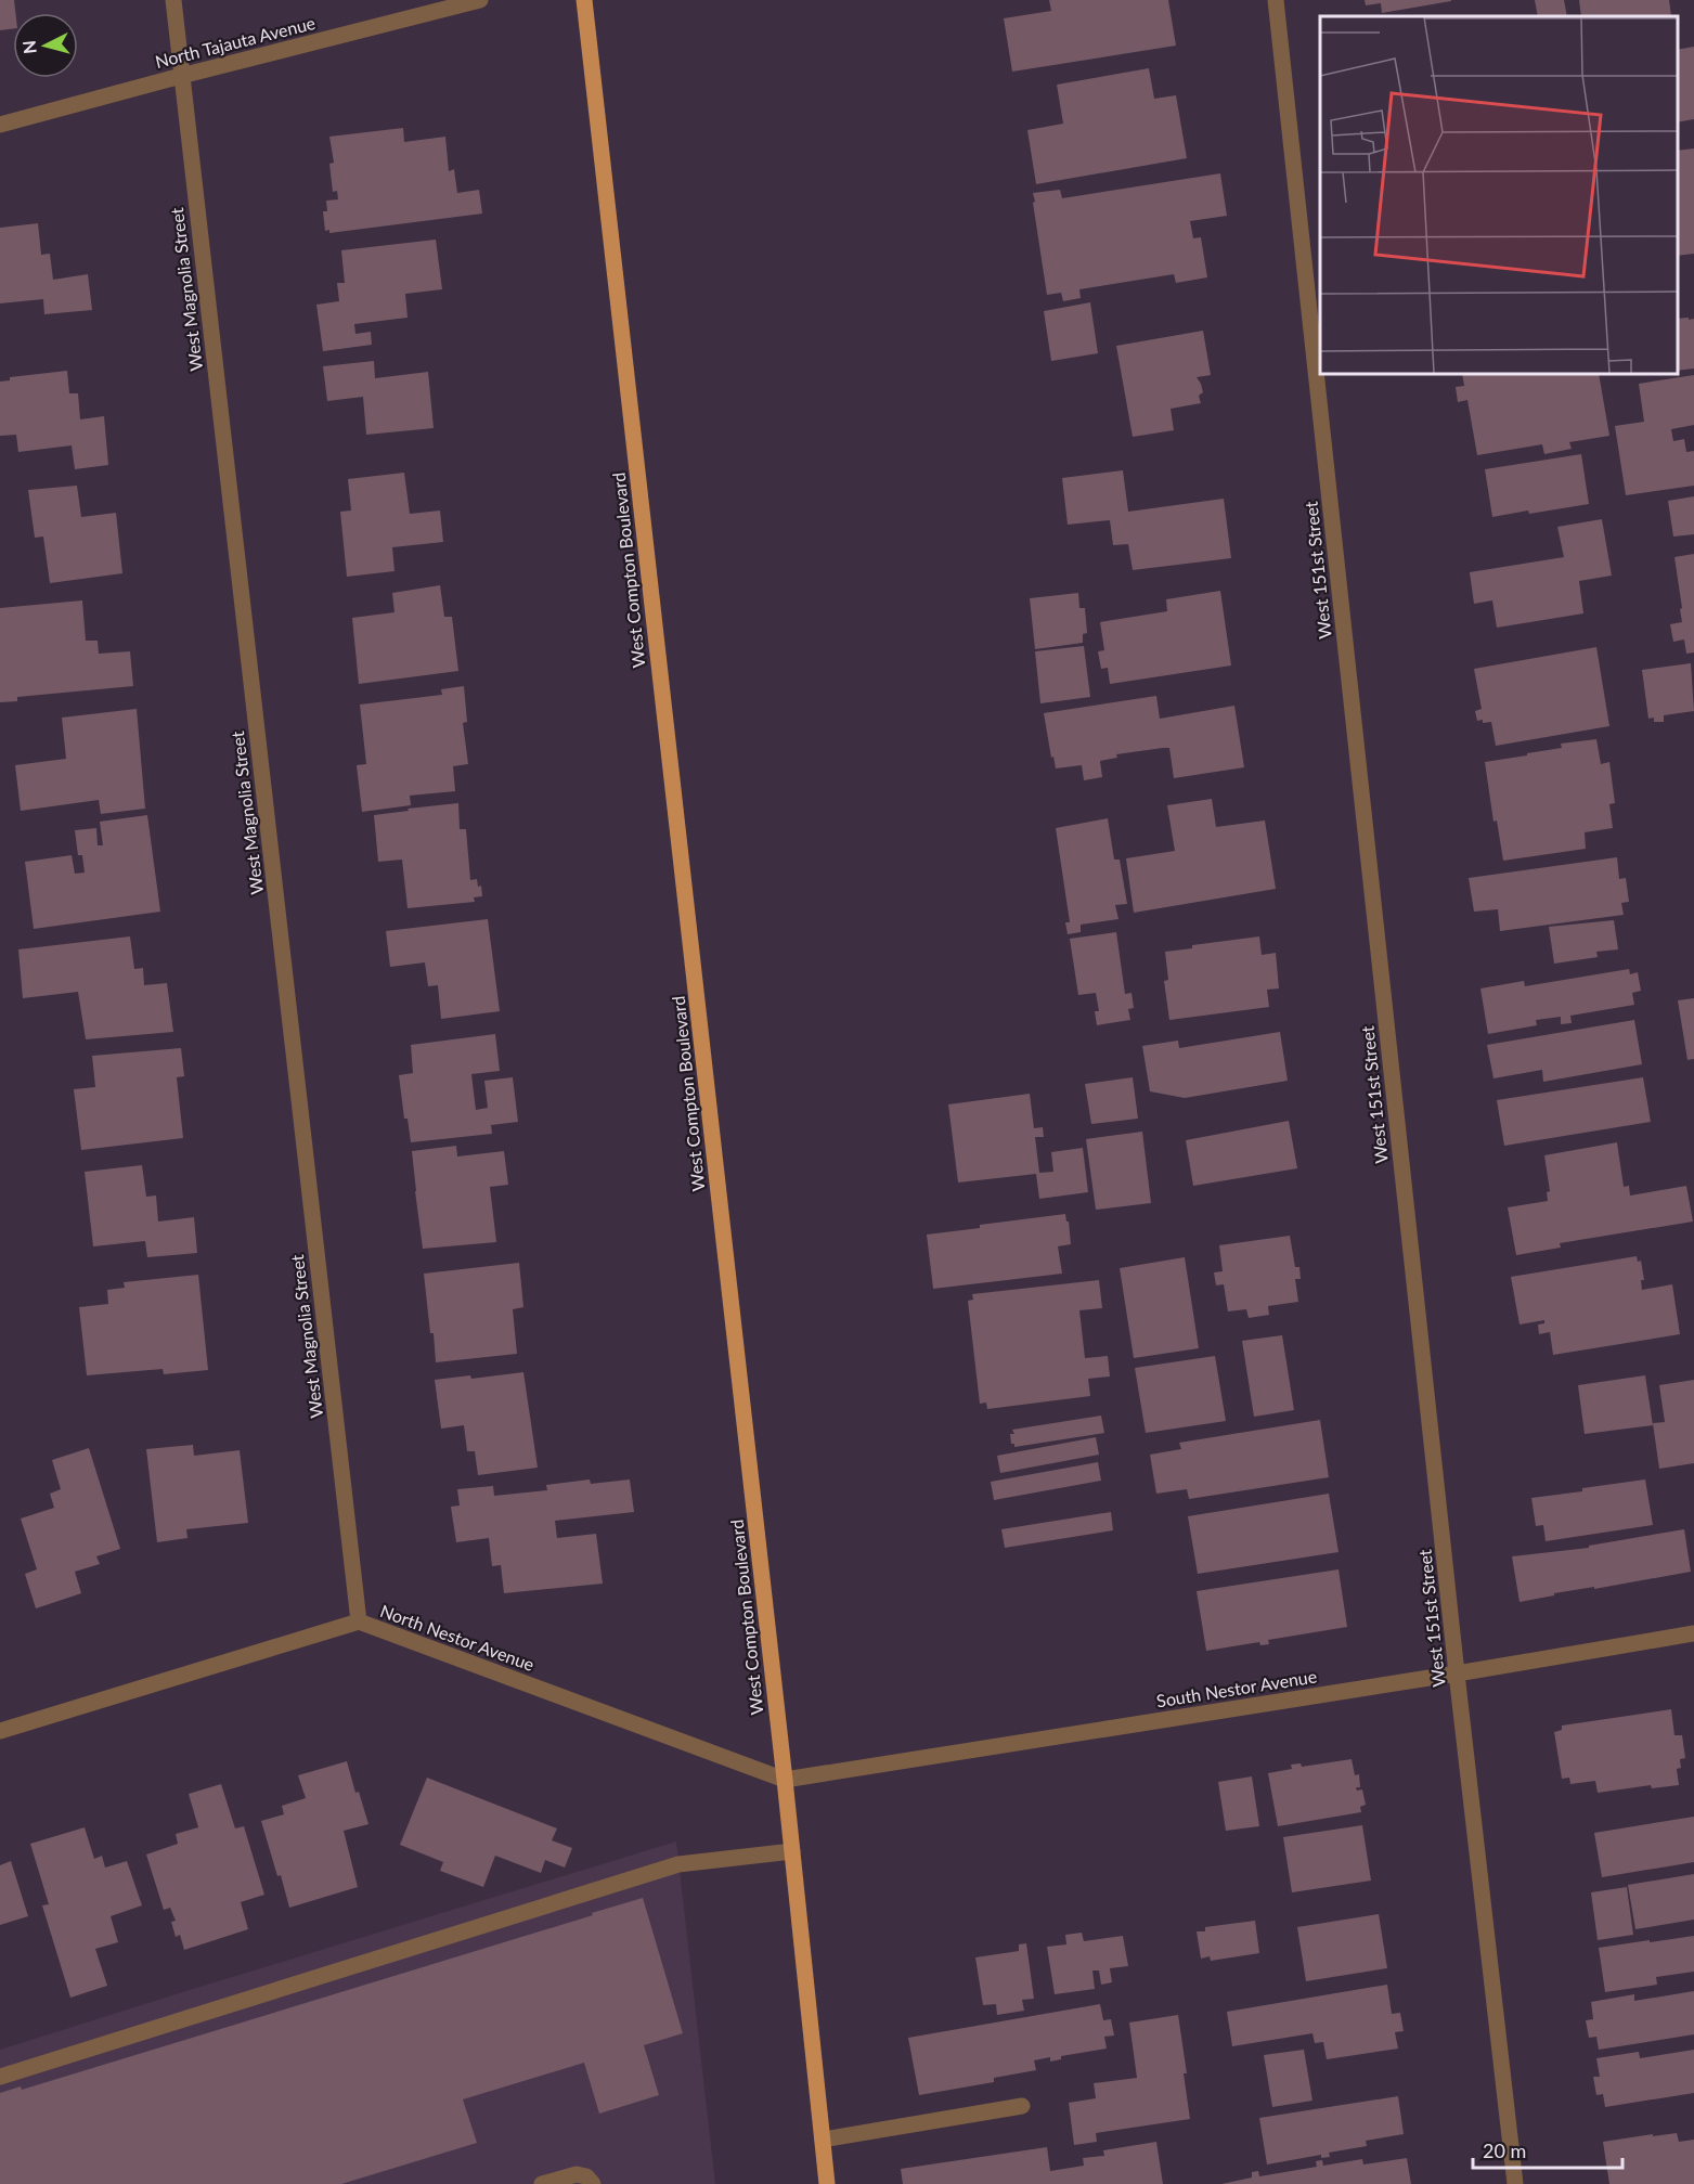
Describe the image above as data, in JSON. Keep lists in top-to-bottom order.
{
  "streets": {
    "main road": ["West Compton Boulevard"],
    "street": [
      "North Tajauta Avenue",
      "West Magnolia Street",
      "West 151st Street",
      "North Nestor Avenue",
      "South Nestor Avenue"
    ]
  },
  "crossings": [
    ["North Tajauta Avenue", "West Magnolia Street"],
    ["West Magnolia Street", "North Nestor Avenue"],
    ["West Compton Boulevard", "North Nestor Avenue"],
    ["West Compton Boulevard", "South Nestor Avenue"],
    ["West 151st Street", "South Nestor Avenue"],
    ["North Nestor Avenue", "South Nestor Avenue"]
  ],
  "scale_bar": "20 m",
  "north": "left"
}
